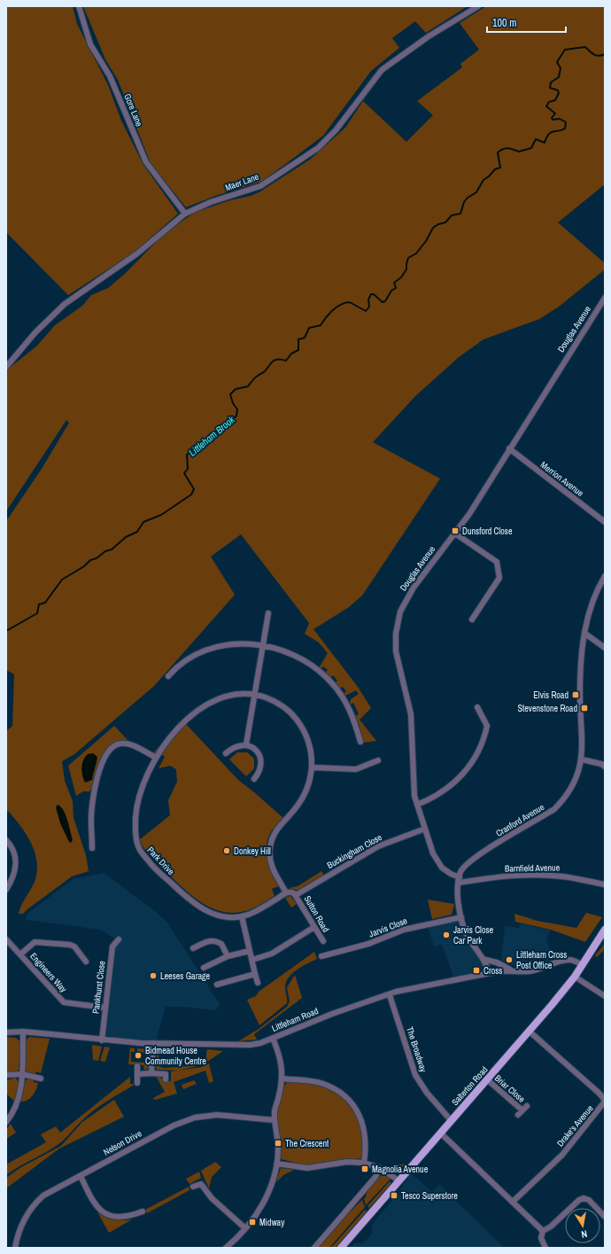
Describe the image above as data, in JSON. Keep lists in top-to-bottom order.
{
  "streets": {
    "main road": ["Salterton Road"],
    "street": [
      "Gore Lane",
      "Maer Lane",
      "Douglas Avenue",
      "Merrion Avenue",
      "Cranford Avenue",
      "Buckingham Close",
      "Park Drive",
      "Barnfield Avenue",
      "Sutton Road",
      "Jarvis Close",
      "Engineers Way",
      "Pankhurst Close",
      "Littleham Road",
      "The Broadway",
      "Briar Close",
      "Drake's Avenue",
      "Nelson Drive"
    ]
  },
  "crossings": [
    ["Gore Lane", "Maer Lane"],
    ["Douglas Avenue", "Merrion Avenue"],
    ["Douglas Avenue", "Cranford Avenue"],
    ["Douglas Avenue", "Buckingham Close"],
    ["Douglas Avenue", "Barnfield Avenue"],
    ["Cranford Avenue", "Barnfield Avenue"],
    ["Buckingham Close", "Sutton Road"],
    ["Engineers Way", "Pankhurst Close"],
    ["Pankhurst Close", "Littleham Road"],
    ["Littleham Road", "The Broadway"],
    ["Littleham Road", "Salterton Road"],
    ["The Broadway", "Salterton Road"],
    ["Salterton Road", "Briar Close"],
    ["Salterton Road", "Drake's Avenue"]
  ],
  "water": ["Littleham Brook"],
  "places": {
    "transit": [
      "Dunsford Close",
      "Elvis Road",
      "Stevenstone Road",
      "Cross",
      "The Crescent",
      "Magnolia Avenue",
      "Tesco Superstore",
      "Midway"
    ],
    "other": [
      "Donkey Hill",
      "Jarvis Close Car Park",
      "Littleham Cross Post Office",
      "Leeses Garage",
      "Bidmead House Community Centre"
    ]
  },
  "scale_bar": "100 m",
  "north": "bottom"
}
